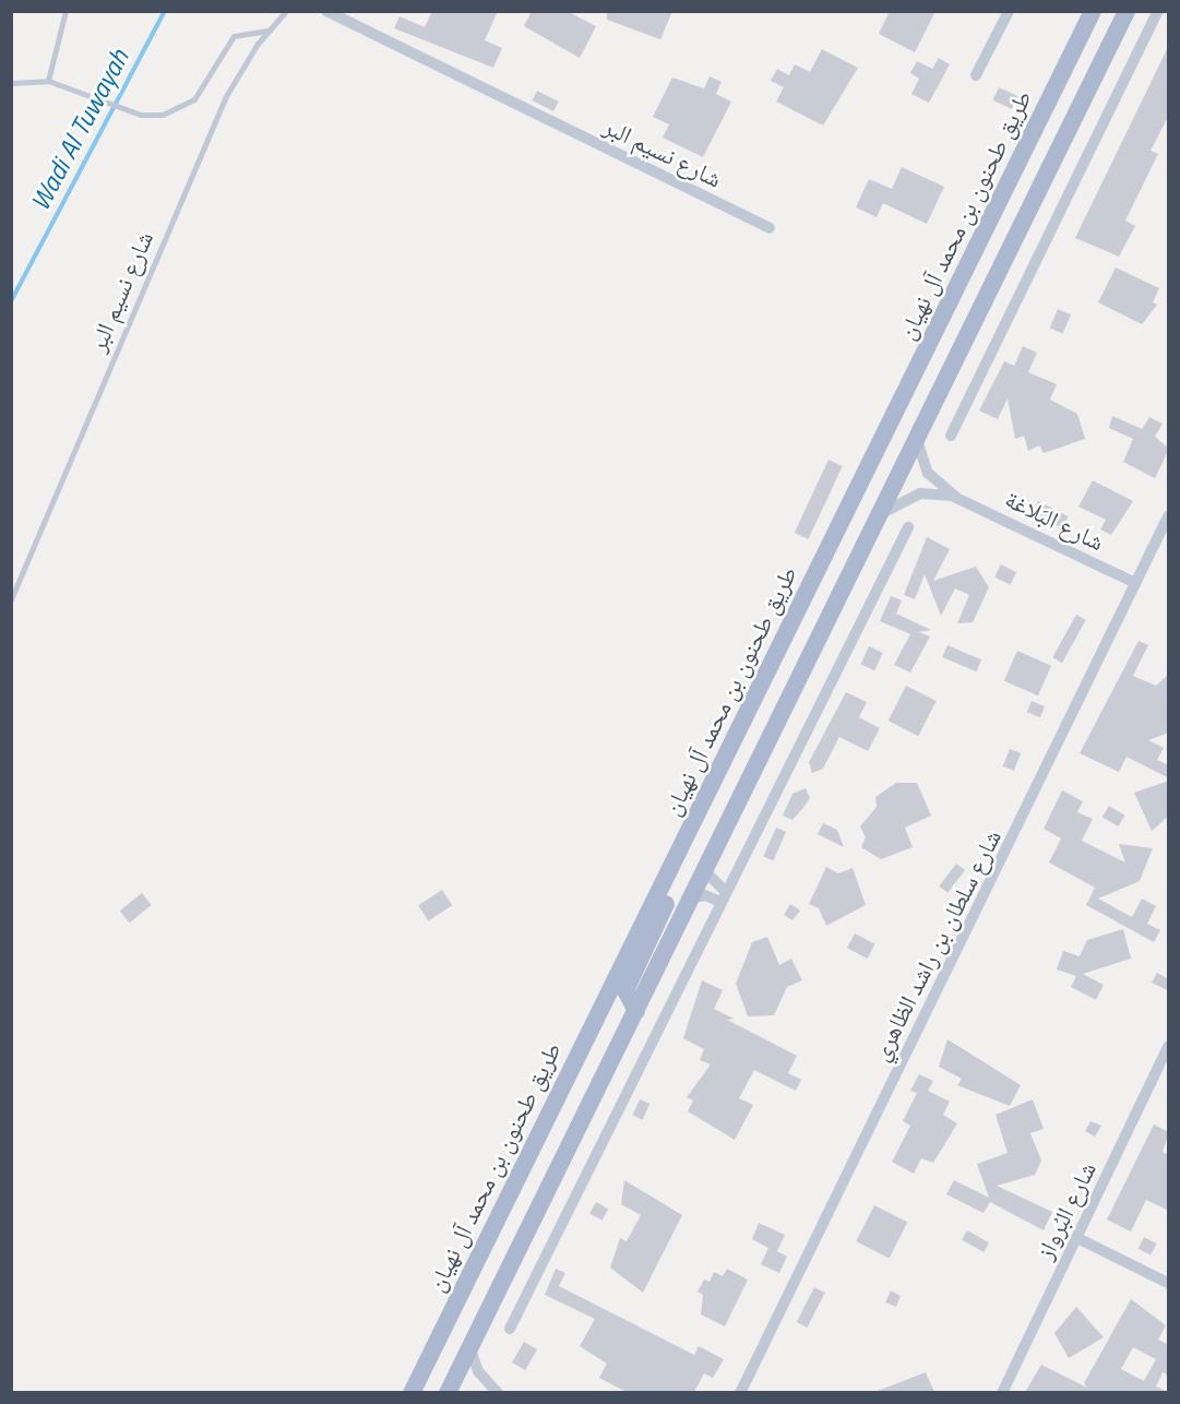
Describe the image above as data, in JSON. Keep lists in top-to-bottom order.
{
  "streets": {
    "main road": ["طريق طحنون بن محمد آل نهيان"],
    "street": [
      "شارع نسيم البر",
      "شارع البَلاغة",
      "شارع سلطان بن راشد الظاهري",
      "شارع البُرواز"
    ]
  },
  "crossings": [
    ["شارع البَلاغة", "شارع سلطان بن راشد الظاهري"]
  ],
  "water": ["Wadi Al Tuwayah"]
}
